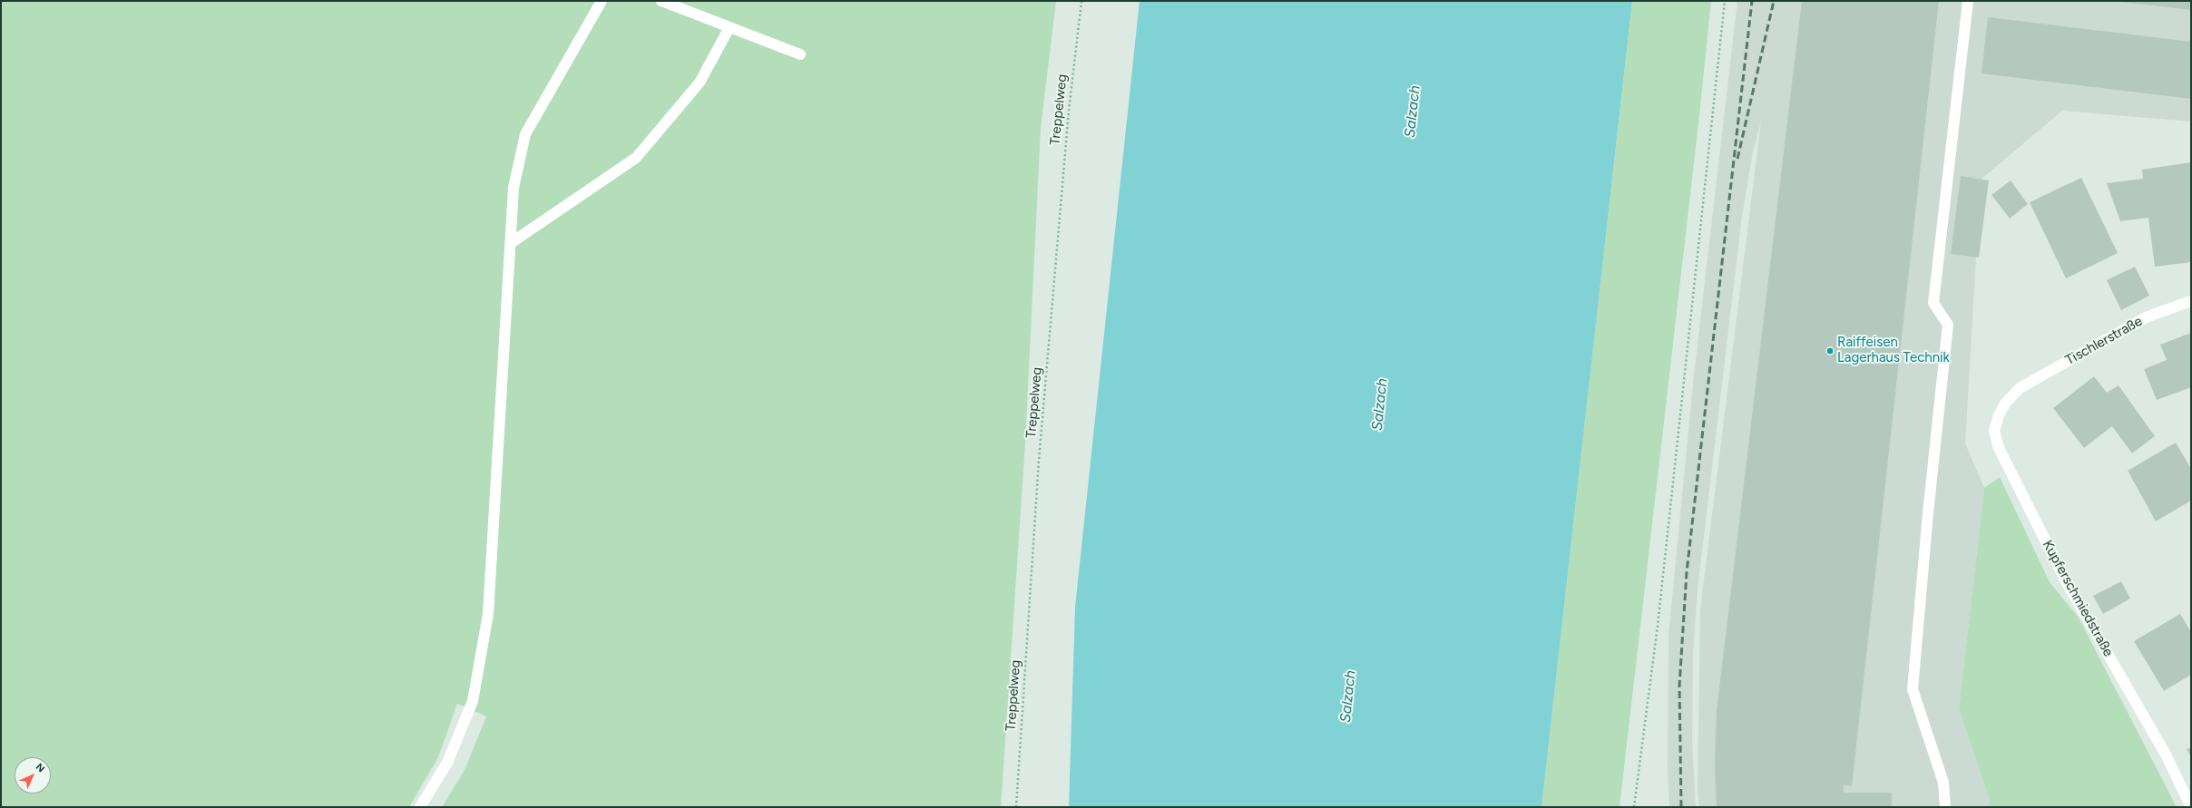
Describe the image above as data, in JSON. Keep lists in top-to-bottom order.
{
  "streets": {
    "street": ["Tischlerstraße", "Kupferschmiedstraße"],
    "path": ["Treppelweg"]
  },
  "crossings": [
    ["Tischlerstraße", "Kupferschmiedstraße"]
  ],
  "water": ["Salzach"],
  "places": ["Raiffeisen Lagerhaus Technik"],
  "north": "top right"
}
